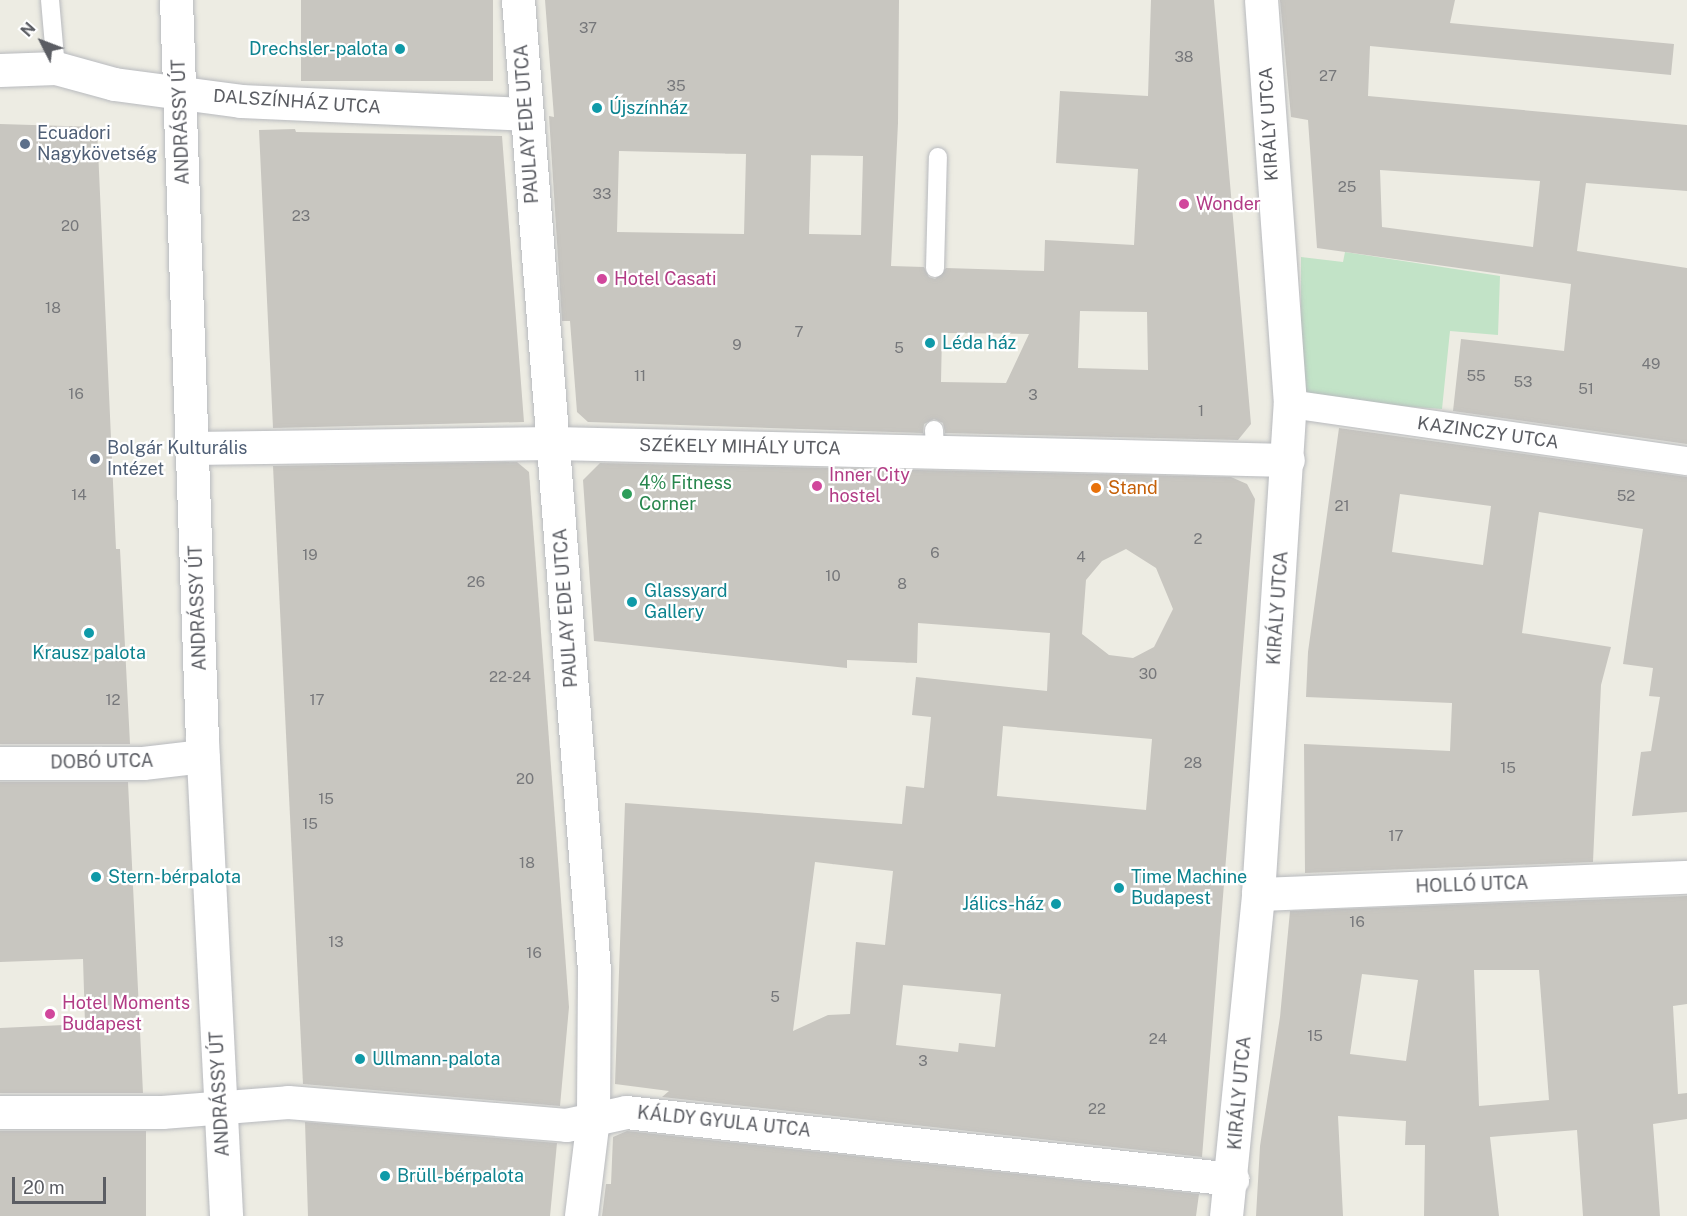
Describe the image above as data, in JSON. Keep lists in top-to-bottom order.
{
  "streets": {
    "street": [
      "DALSZÍNHÁZ UTCA",
      "ANDRÁSSY ÚT",
      "PAULAY EDE UTCA",
      "KIRÁLY UTCA",
      "KAZINCZY UTCA",
      "SZÉKELY MIHÁLY UTCA",
      "DOBÓ UTCA",
      "HOLLÓ UTCA",
      "KÁLDY GYULA UTCA"
    ]
  },
  "crossings": [
    ["DALSZÍNHÁZ UTCA", "ANDRÁSSY ÚT"],
    ["DALSZÍNHÁZ UTCA", "PAULAY EDE UTCA"],
    ["ANDRÁSSY ÚT", "SZÉKELY MIHÁLY UTCA"],
    ["ANDRÁSSY ÚT", "DOBÓ UTCA"],
    ["ANDRÁSSY ÚT", "KÁLDY GYULA UTCA"],
    ["PAULAY EDE UTCA", "SZÉKELY MIHÁLY UTCA"],
    ["PAULAY EDE UTCA", "KÁLDY GYULA UTCA"],
    ["KIRÁLY UTCA", "KAZINCZY UTCA"],
    ["KIRÁLY UTCA", "SZÉKELY MIHÁLY UTCA"],
    ["KIRÁLY UTCA", "HOLLÓ UTCA"],
    ["KIRÁLY UTCA", "KÁLDY GYULA UTCA"]
  ],
  "places": [
    "Drechsler-palota",
    "Újszínház",
    "Ecuadori Nagykövetség",
    "Wonder",
    "Hotel Casati",
    "Léda ház",
    "Bolgár Kulturális Intézet",
    "Inner City hostel",
    "Stand",
    "4% Fitness Corner",
    "Glassyard Gallery",
    "Krausz palota",
    "Stern-bérpalota",
    "Time Machine Budapest",
    "Jálics-ház",
    "Hotel Moments Budapest",
    "Ullmann-palota",
    "Brüll-bérpalota"
  ],
  "house_numbers": [
    "37",
    "38",
    "27",
    "35",
    "25",
    "33",
    "23",
    "20",
    "18",
    "7",
    "9",
    "5",
    "49",
    "11",
    "55",
    "53",
    "51",
    "16",
    "3",
    "1",
    "14",
    "52",
    "21",
    "2",
    "6",
    "19",
    "4",
    "10",
    "26",
    "8",
    "30",
    "22-24",
    "12",
    "17",
    "28",
    "15",
    "20",
    "15",
    "15",
    "17",
    "18",
    "16",
    "13",
    "16",
    "5",
    "15",
    "24",
    "3",
    "22"
  ],
  "scale_bar": "20 m",
  "north": "top left"
}
